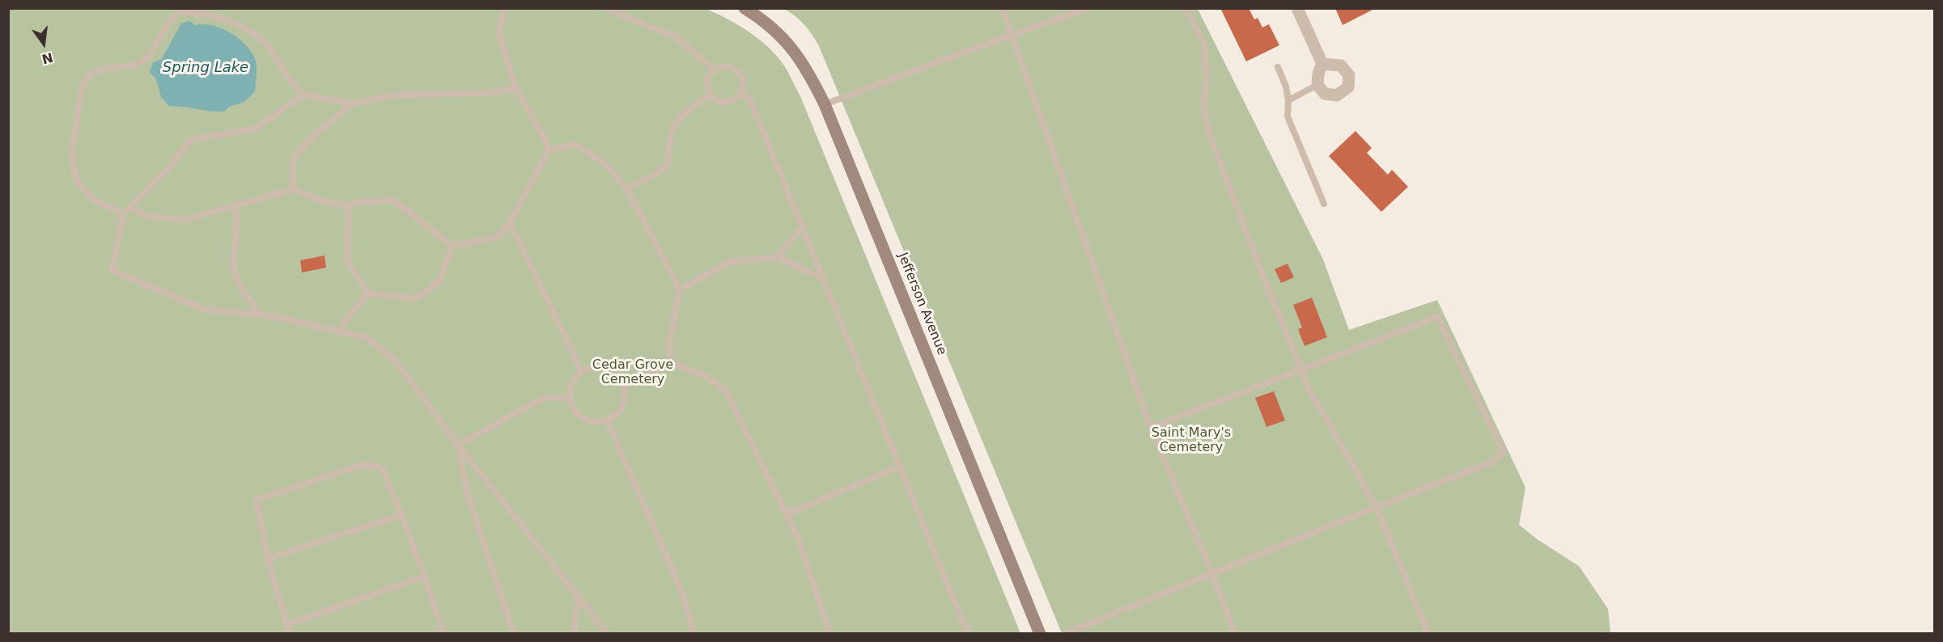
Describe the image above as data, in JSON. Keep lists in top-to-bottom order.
{
  "streets": {
    "main road": ["Jefferson Avenue"]
  },
  "water": ["Spring Lake"],
  "parks": ["Cedar Grove Cemetery", "Saint Mary's Cemetery"],
  "north": "bottom"
}
